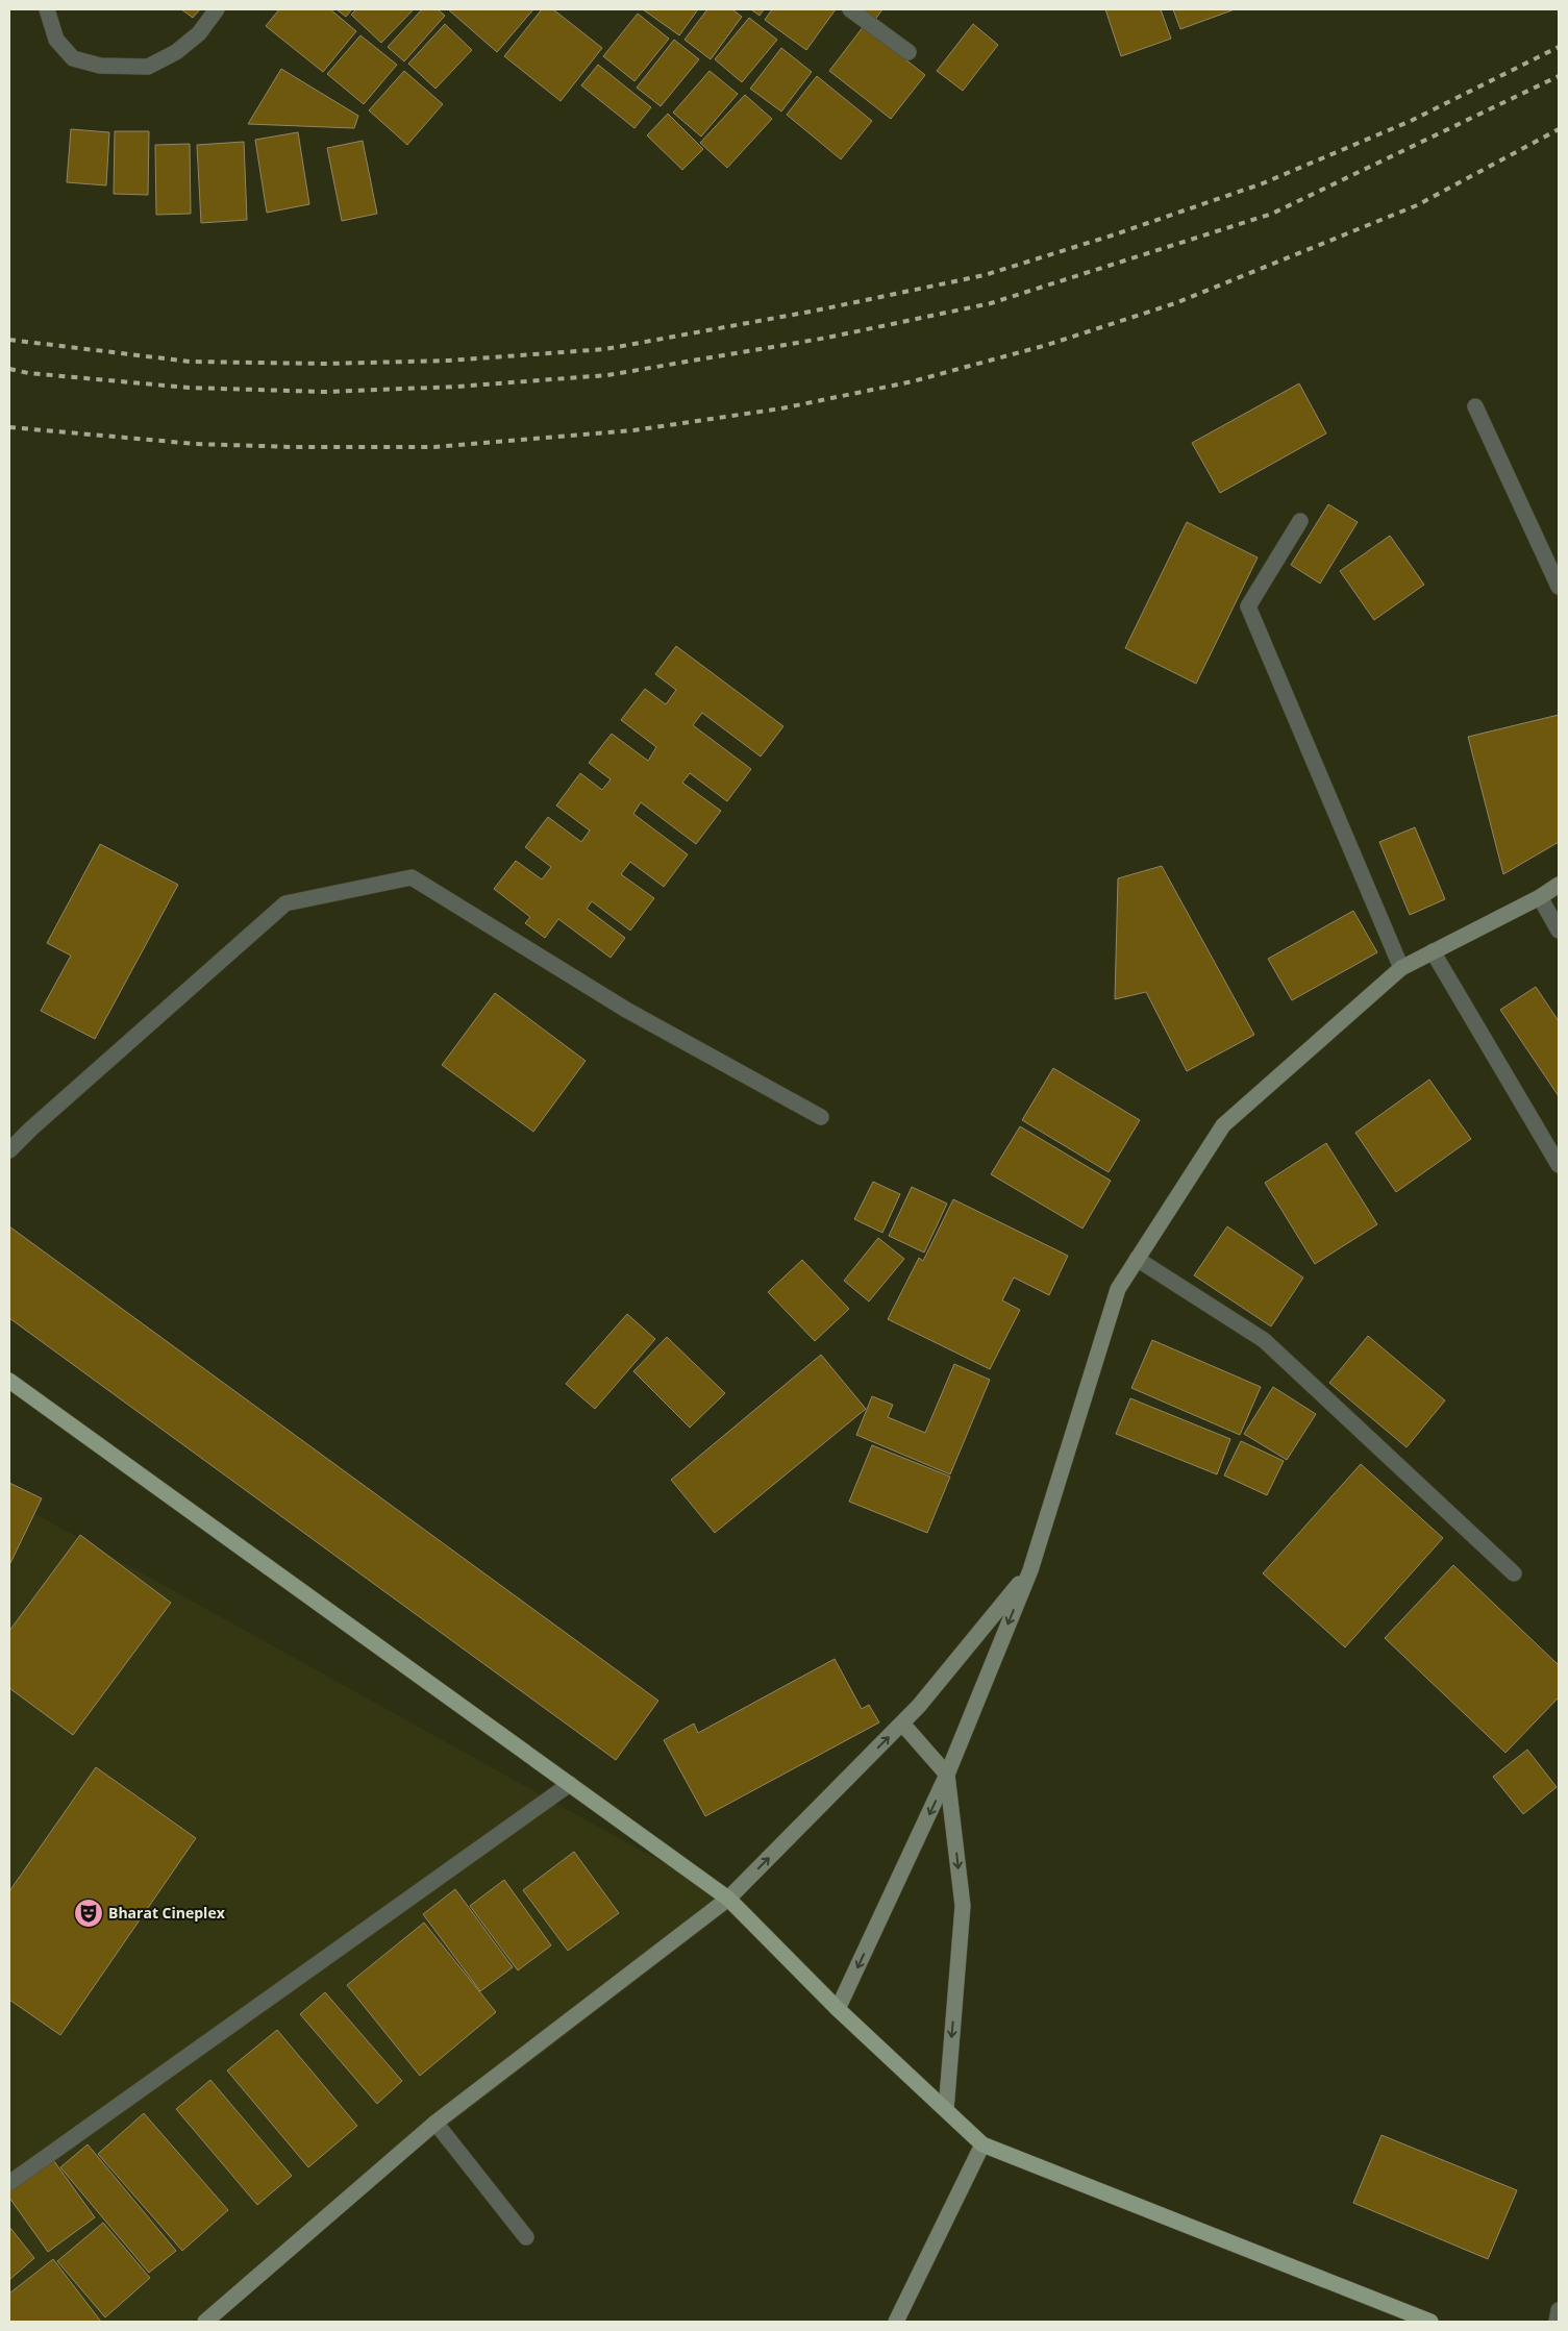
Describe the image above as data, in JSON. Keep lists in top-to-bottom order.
{
  "places": {
    "theatre": ["Bharat Cineplex"]
  }
}
